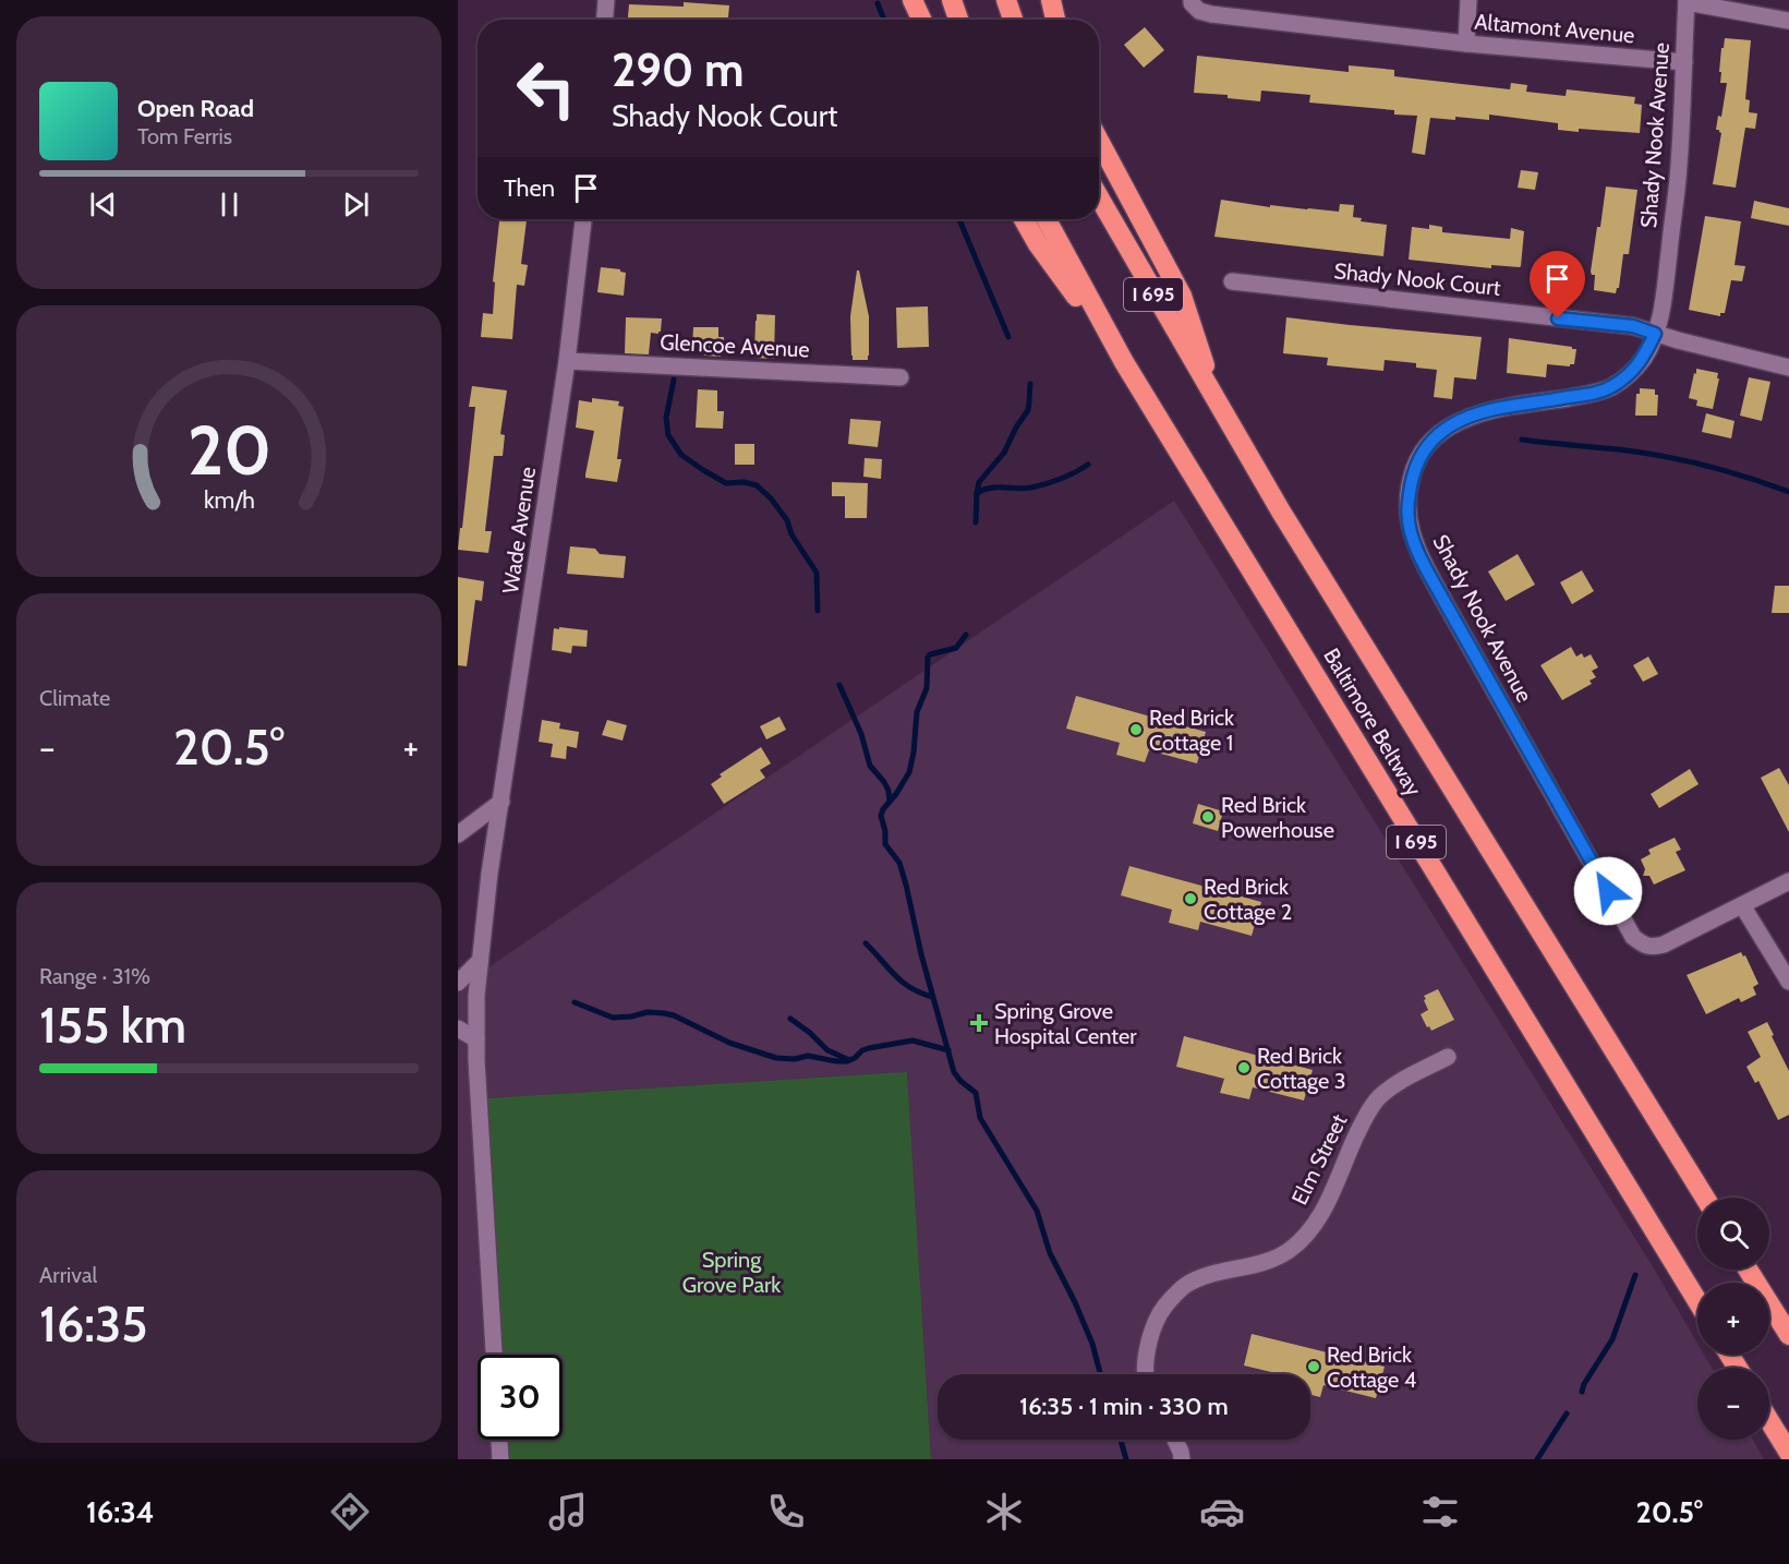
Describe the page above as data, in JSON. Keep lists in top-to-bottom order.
{
  "streets": {
    "highway": ["I 695", "Baltimore Beltway"],
    "street": [
      "Altamont Avenue",
      "Shady Nook Avenue",
      "Shady Nook Court",
      "Glencoe Avenue",
      "Wade Avenue",
      "Elm Street"
    ]
  },
  "crossings": [
    ["Altamont Avenue", "Shady Nook Avenue"],
    ["Shady Nook Avenue", "Shady Nook Court"],
    ["Glencoe Avenue", "Wade Avenue"]
  ],
  "parks": ["Spring Grove Park"],
  "places": {
    "other": [
      "Red Brick Cottage 1",
      "Red Brick Powerhouse",
      "Red Brick Cottage 2",
      "Red Brick Cottage 3",
      "Red Brick Cottage 4"
    ],
    "health": ["Spring Grove Hospital Center"]
  },
  "page": {
    "turn": ["290 m", "Shady Nook Court"],
    "song": ["Open Road", "Tom Ferris"],
    "then": "Then",
    "tile": [
      "Climate",
      ["Range · 31%", "155 km"],
      ["Arrival", "16:35"]
    ],
    "heat": ["−", "20.5°", "+"],
    "map_buttons": ["+", "−"],
    "limit": "30",
    "trip": "16:35 · 1 min · 330 m",
    "tabs": ["16:34", "20.5°"],
    "gauge": ["20", "km/h"]
  }
}
